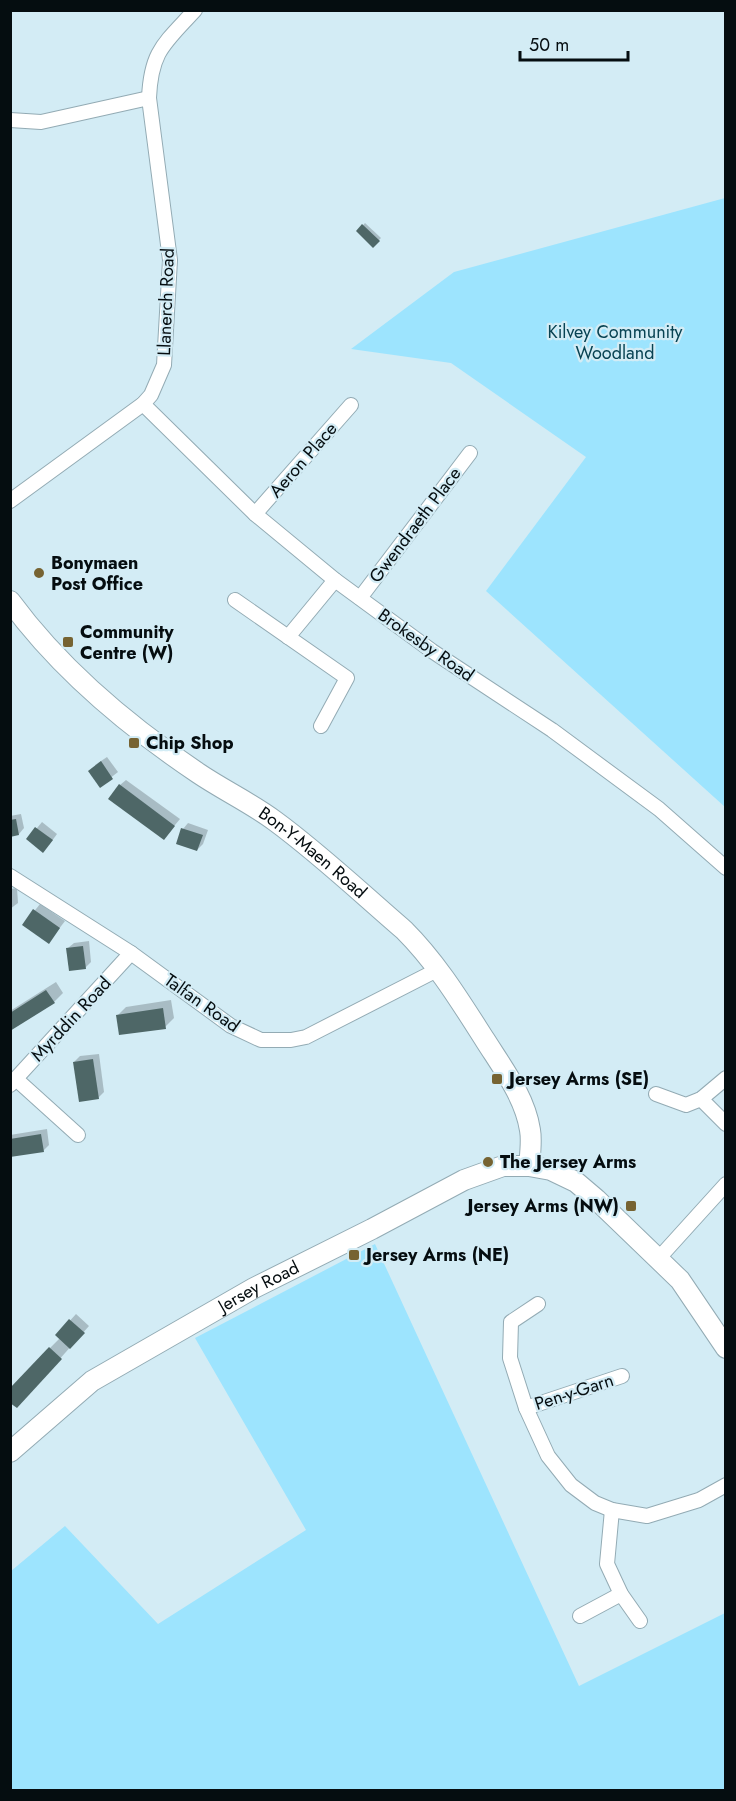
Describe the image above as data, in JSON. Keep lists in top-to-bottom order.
{
  "streets": {
    "main road": ["Bon-Y-Maen Road", "Jersey Road"],
    "street": [
      "Llanerch Road",
      "Aeron Place",
      "Gwendraeth Place",
      "Brokesby Road",
      "Talfan Road",
      "Myrddin Road",
      "Pen-y-Garn"
    ]
  },
  "crossings": [
    ["Llanerch Road", "Brokesby Road"],
    ["Aeron Place", "Brokesby Road"],
    ["Gwendraeth Place", "Brokesby Road"],
    ["Bon-Y-Maen Road", "Talfan Road"],
    ["Bon-Y-Maen Road", "Jersey Road"],
    ["Talfan Road", "Myrddin Road"]
  ],
  "parks": ["Kilvey Community Woodland"],
  "places": {
    "other": ["Bonymaen Post Office", "The Jersey Arms"],
    "transit": [
      "Community Centre (W)",
      "Chip Shop",
      "Jersey Arms (SE)",
      "Jersey Arms (NW)",
      "Jersey Arms (NE)"
    ]
  },
  "scale_bar": "50 m"
}
